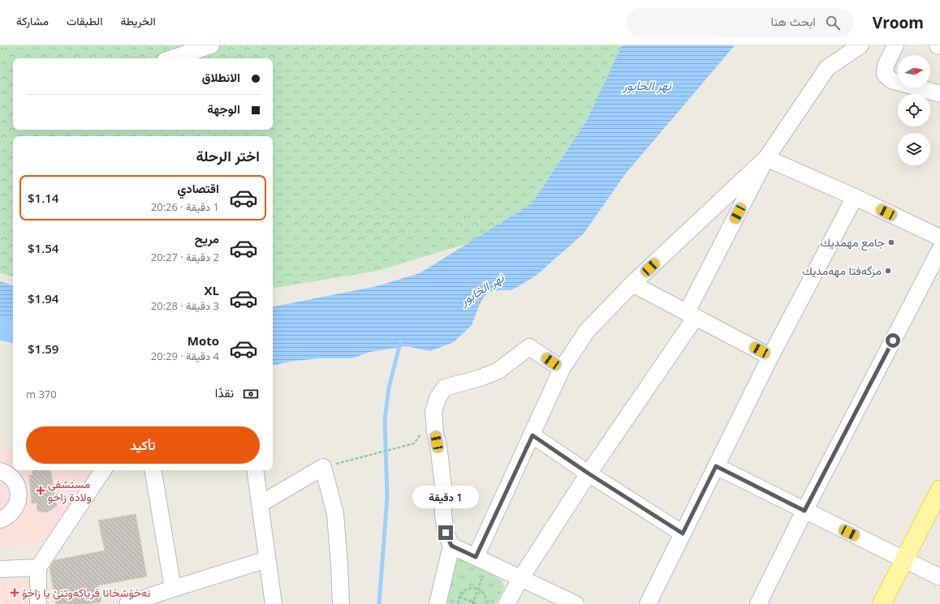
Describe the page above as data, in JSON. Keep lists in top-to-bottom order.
{
  "water": ["نهر الخابور"],
  "places": {
    "other": ["جامع مهمديك", "مزگەفتا مهەمدیك"],
    "health": ["مستشفى ولادة زاخو", "نه‌خۆشخانا فرياكه‌وتنێ يا زاخۆ"]
  },
  "north": "right",
  "page": {
    "header": "Vroom",
    "search": "ابحث هنا",
    "nav": ["الخريطة", "الطبقات", "مشاركة"],
    "banner": ["الانطلاق", "الوجهة"],
    "heading": "اختر الرحلة",
    "list": [
      {
        "name": "اقتصادي",
        "note": "1 دقيقة · 20:26",
        "value": "$1.14"
      },
      {
        "name": "مريح",
        "note": "2 دقيقة · 20:27",
        "value": "$1.54"
      },
      {
        "name": "XL",
        "note": "3 دقيقة · 20:28",
        "value": "$1.94"
      },
      {
        "name": "Moto",
        "note": "4 دقيقة · 20:29",
        "value": "$1.59"
      }
    ],
    "pay": ["نقدًا", "370 m"],
    "buttons": "تأكيد",
    "bubble": "1 دقيقة"
  }
}
